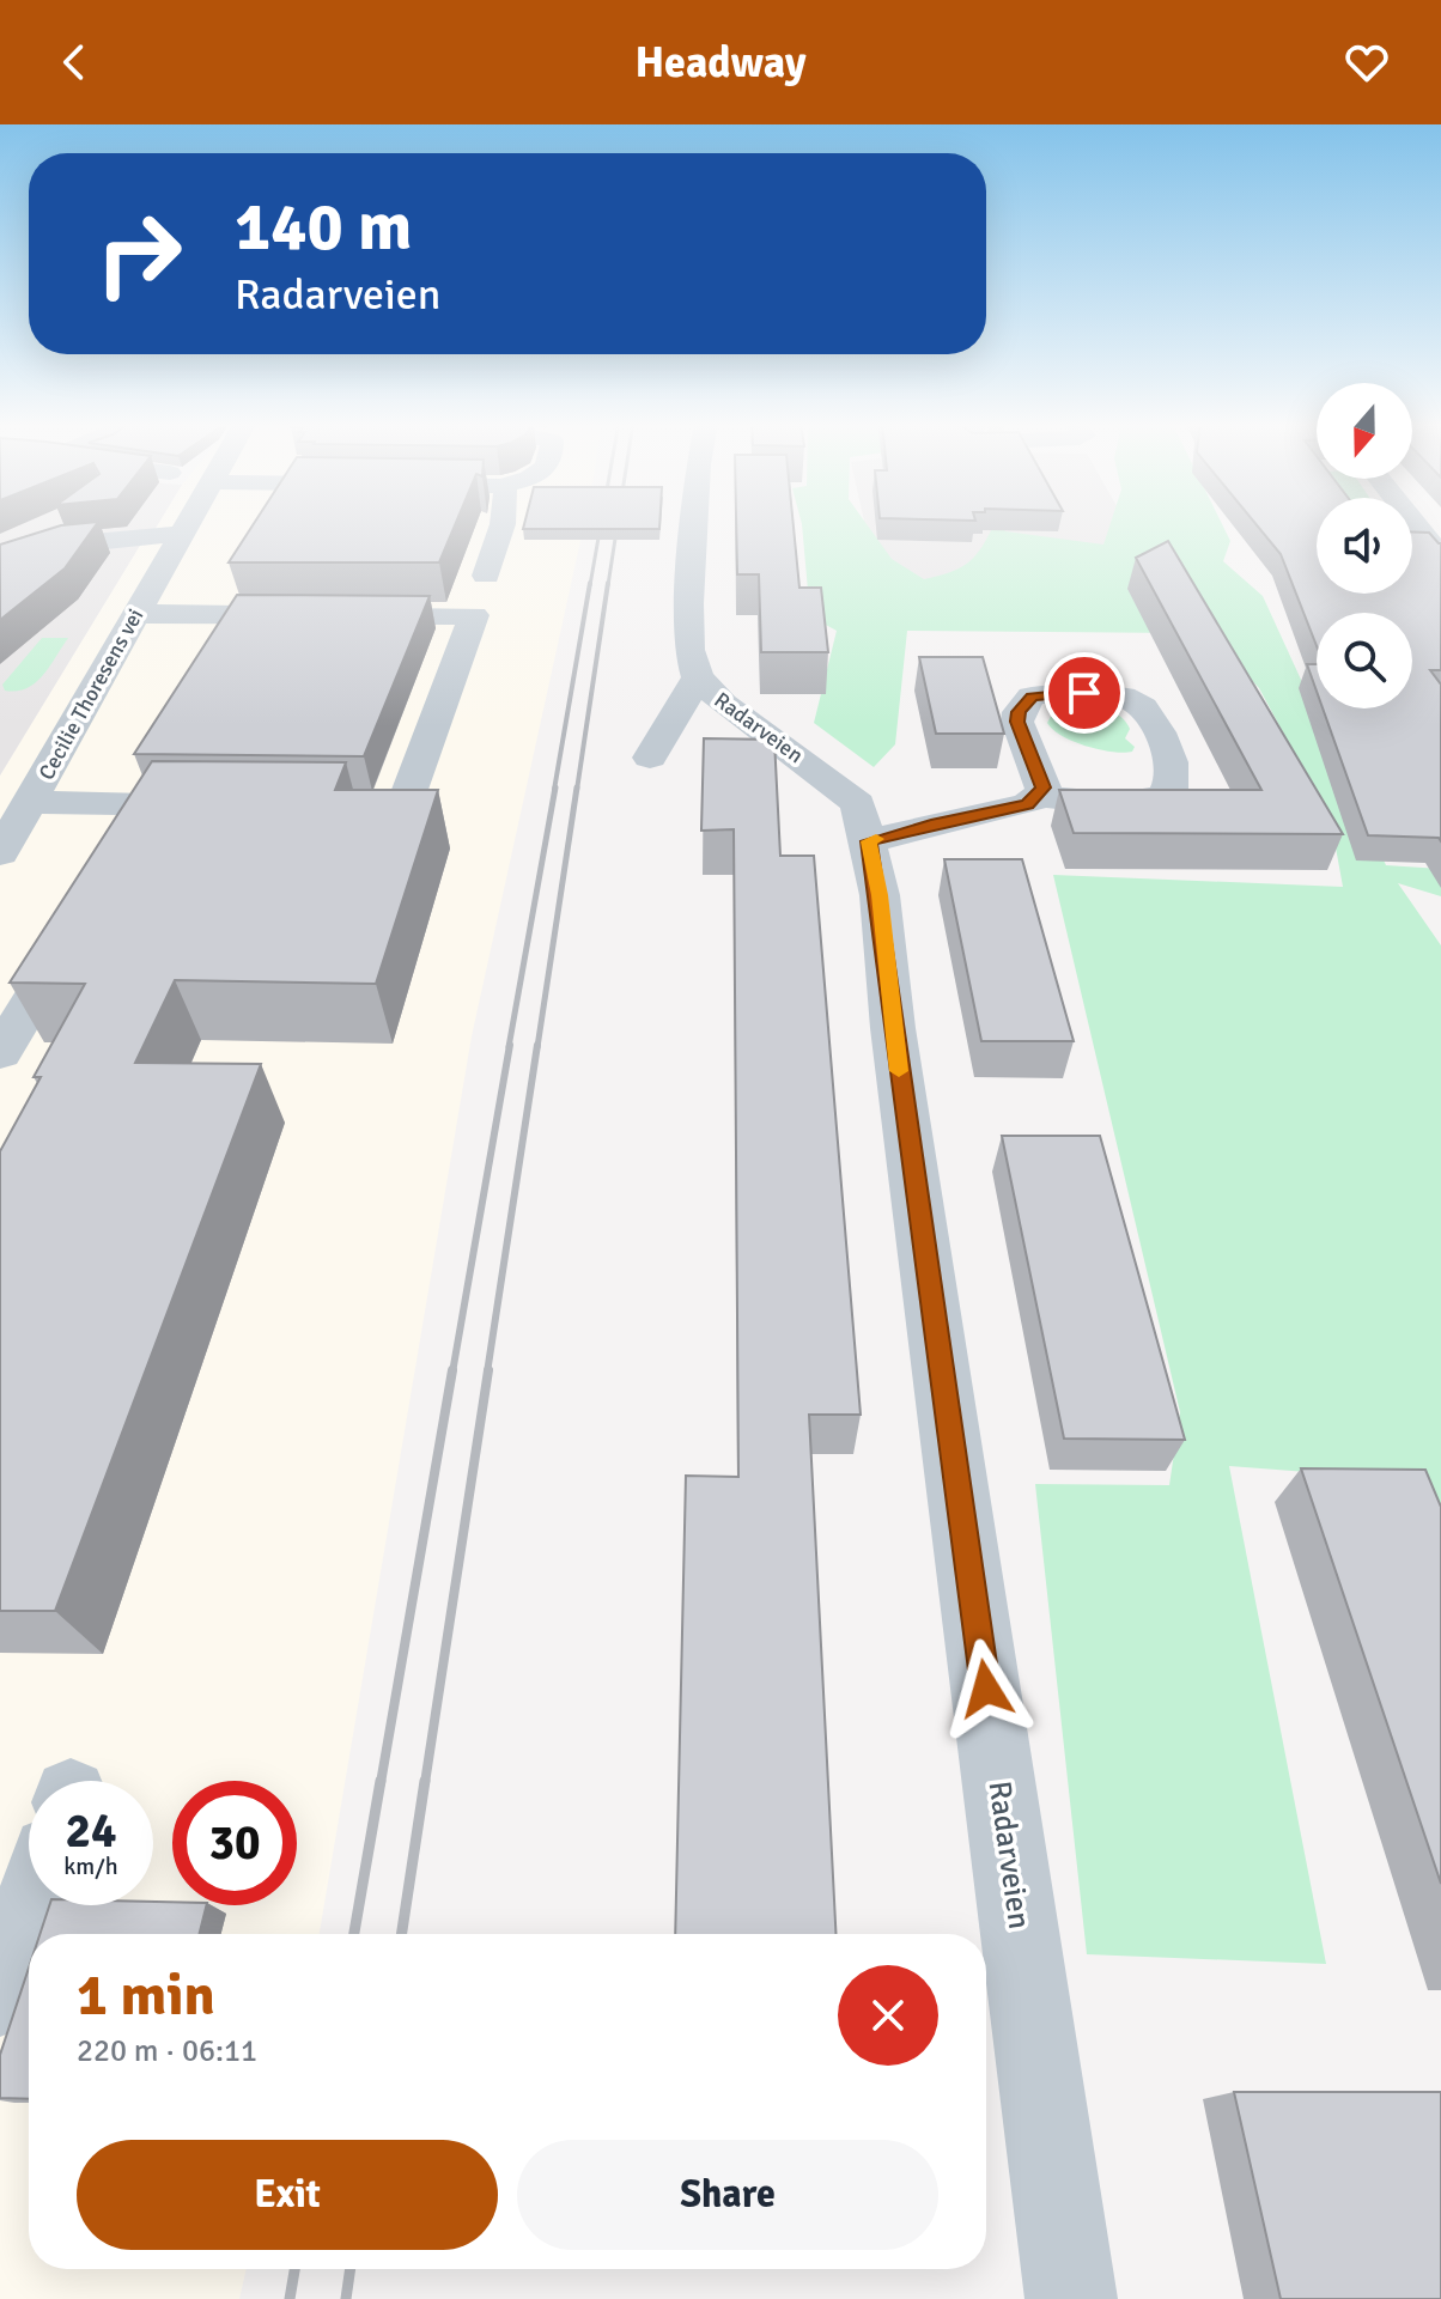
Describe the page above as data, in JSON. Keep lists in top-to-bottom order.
{
  "streets": {
    "street": ["Cecilie Thoresens vei", "Radarveien"]
  },
  "north": "bottom",
  "page": {
    "header": "Headway",
    "turn": ["140 m", "Radarveien"],
    "speed": "24 km/h",
    "limit": "30",
    "heading": ["1 min", "220 m · 06:11"],
    "buttons": ["Exit", "Share"]
  }
}
